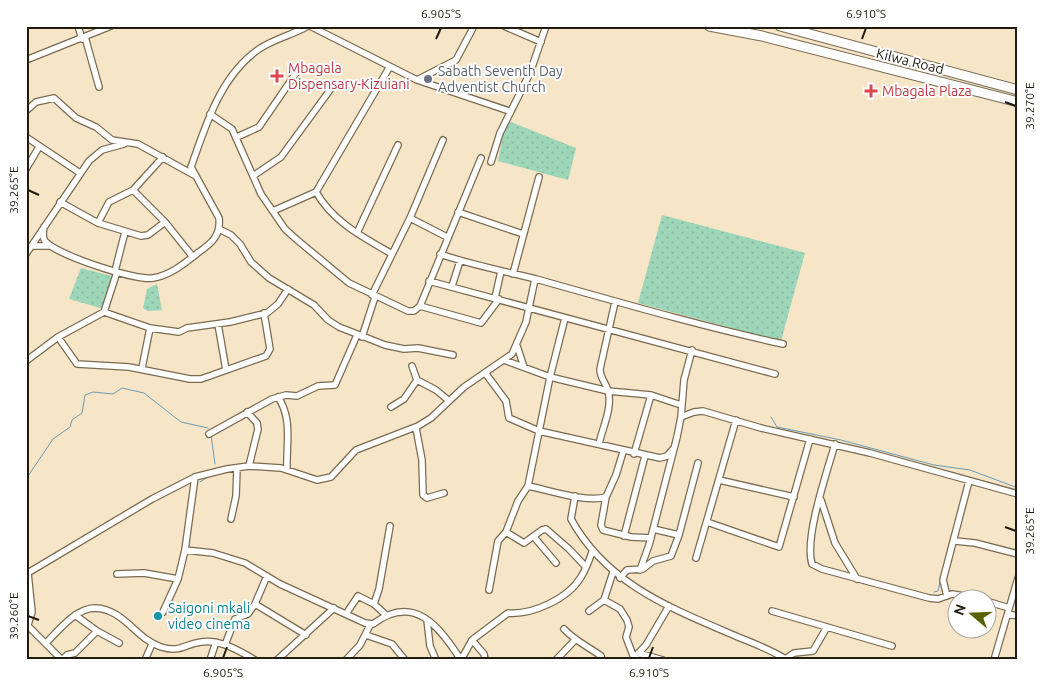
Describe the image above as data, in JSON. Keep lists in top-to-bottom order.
{
  "streets": {
    "highway": ["Kilwa Road"]
  },
  "places": {
    "health": ["Mbagala Dispensary-Kizuiani", "Mbagala Plaza"],
    "other": ["Sabath Seventh Day Adventist Church", "Saigoni mkali video cinema"]
  },
  "north": "left",
  "coordinates": [
    "6.905°S",
    "6.910°S",
    "39.270°E",
    "39.265°E",
    "39.260°E"
  ]
}
